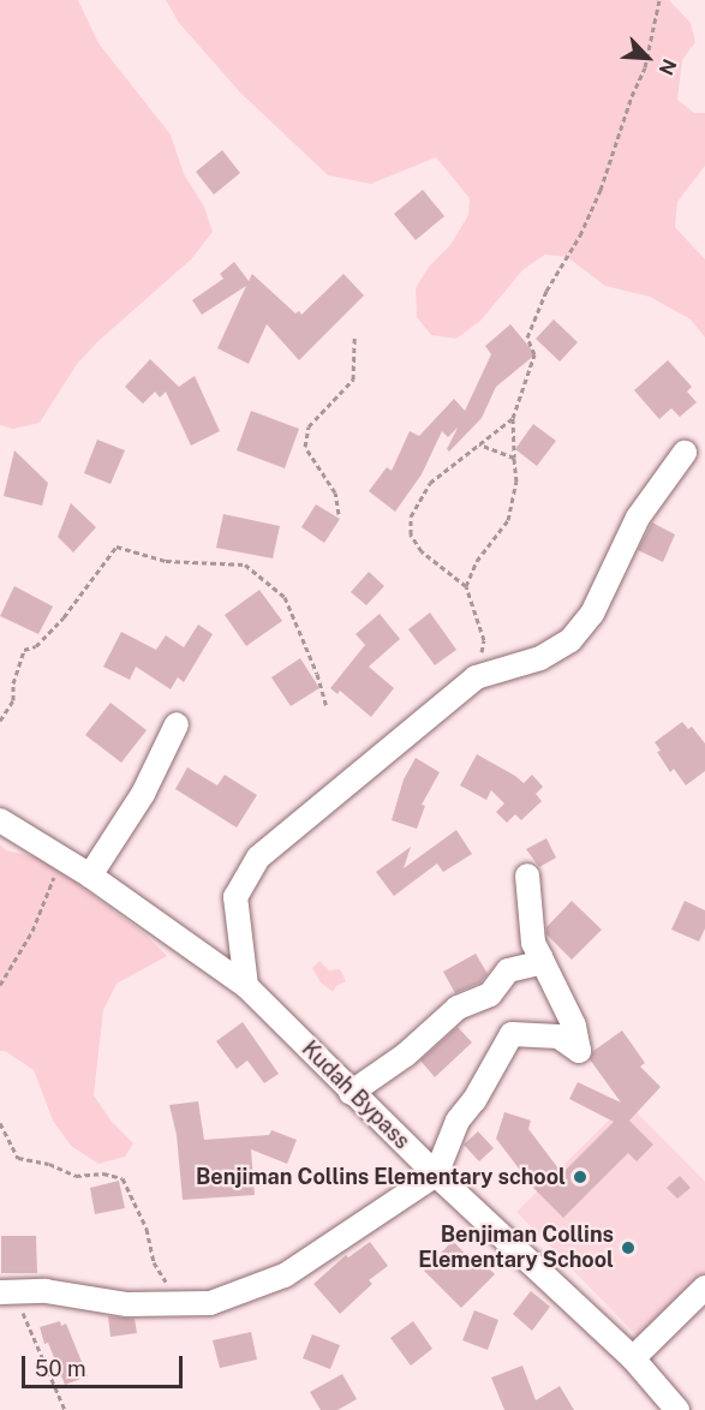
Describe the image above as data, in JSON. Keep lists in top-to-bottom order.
{
  "streets": {
    "street": ["Kudah Bypass"]
  },
  "places": ["Benjiman Collins Elementary school", "Benjiman Collins Elementary School"],
  "scale_bar": "50 m",
  "north": "bottom right"
}
